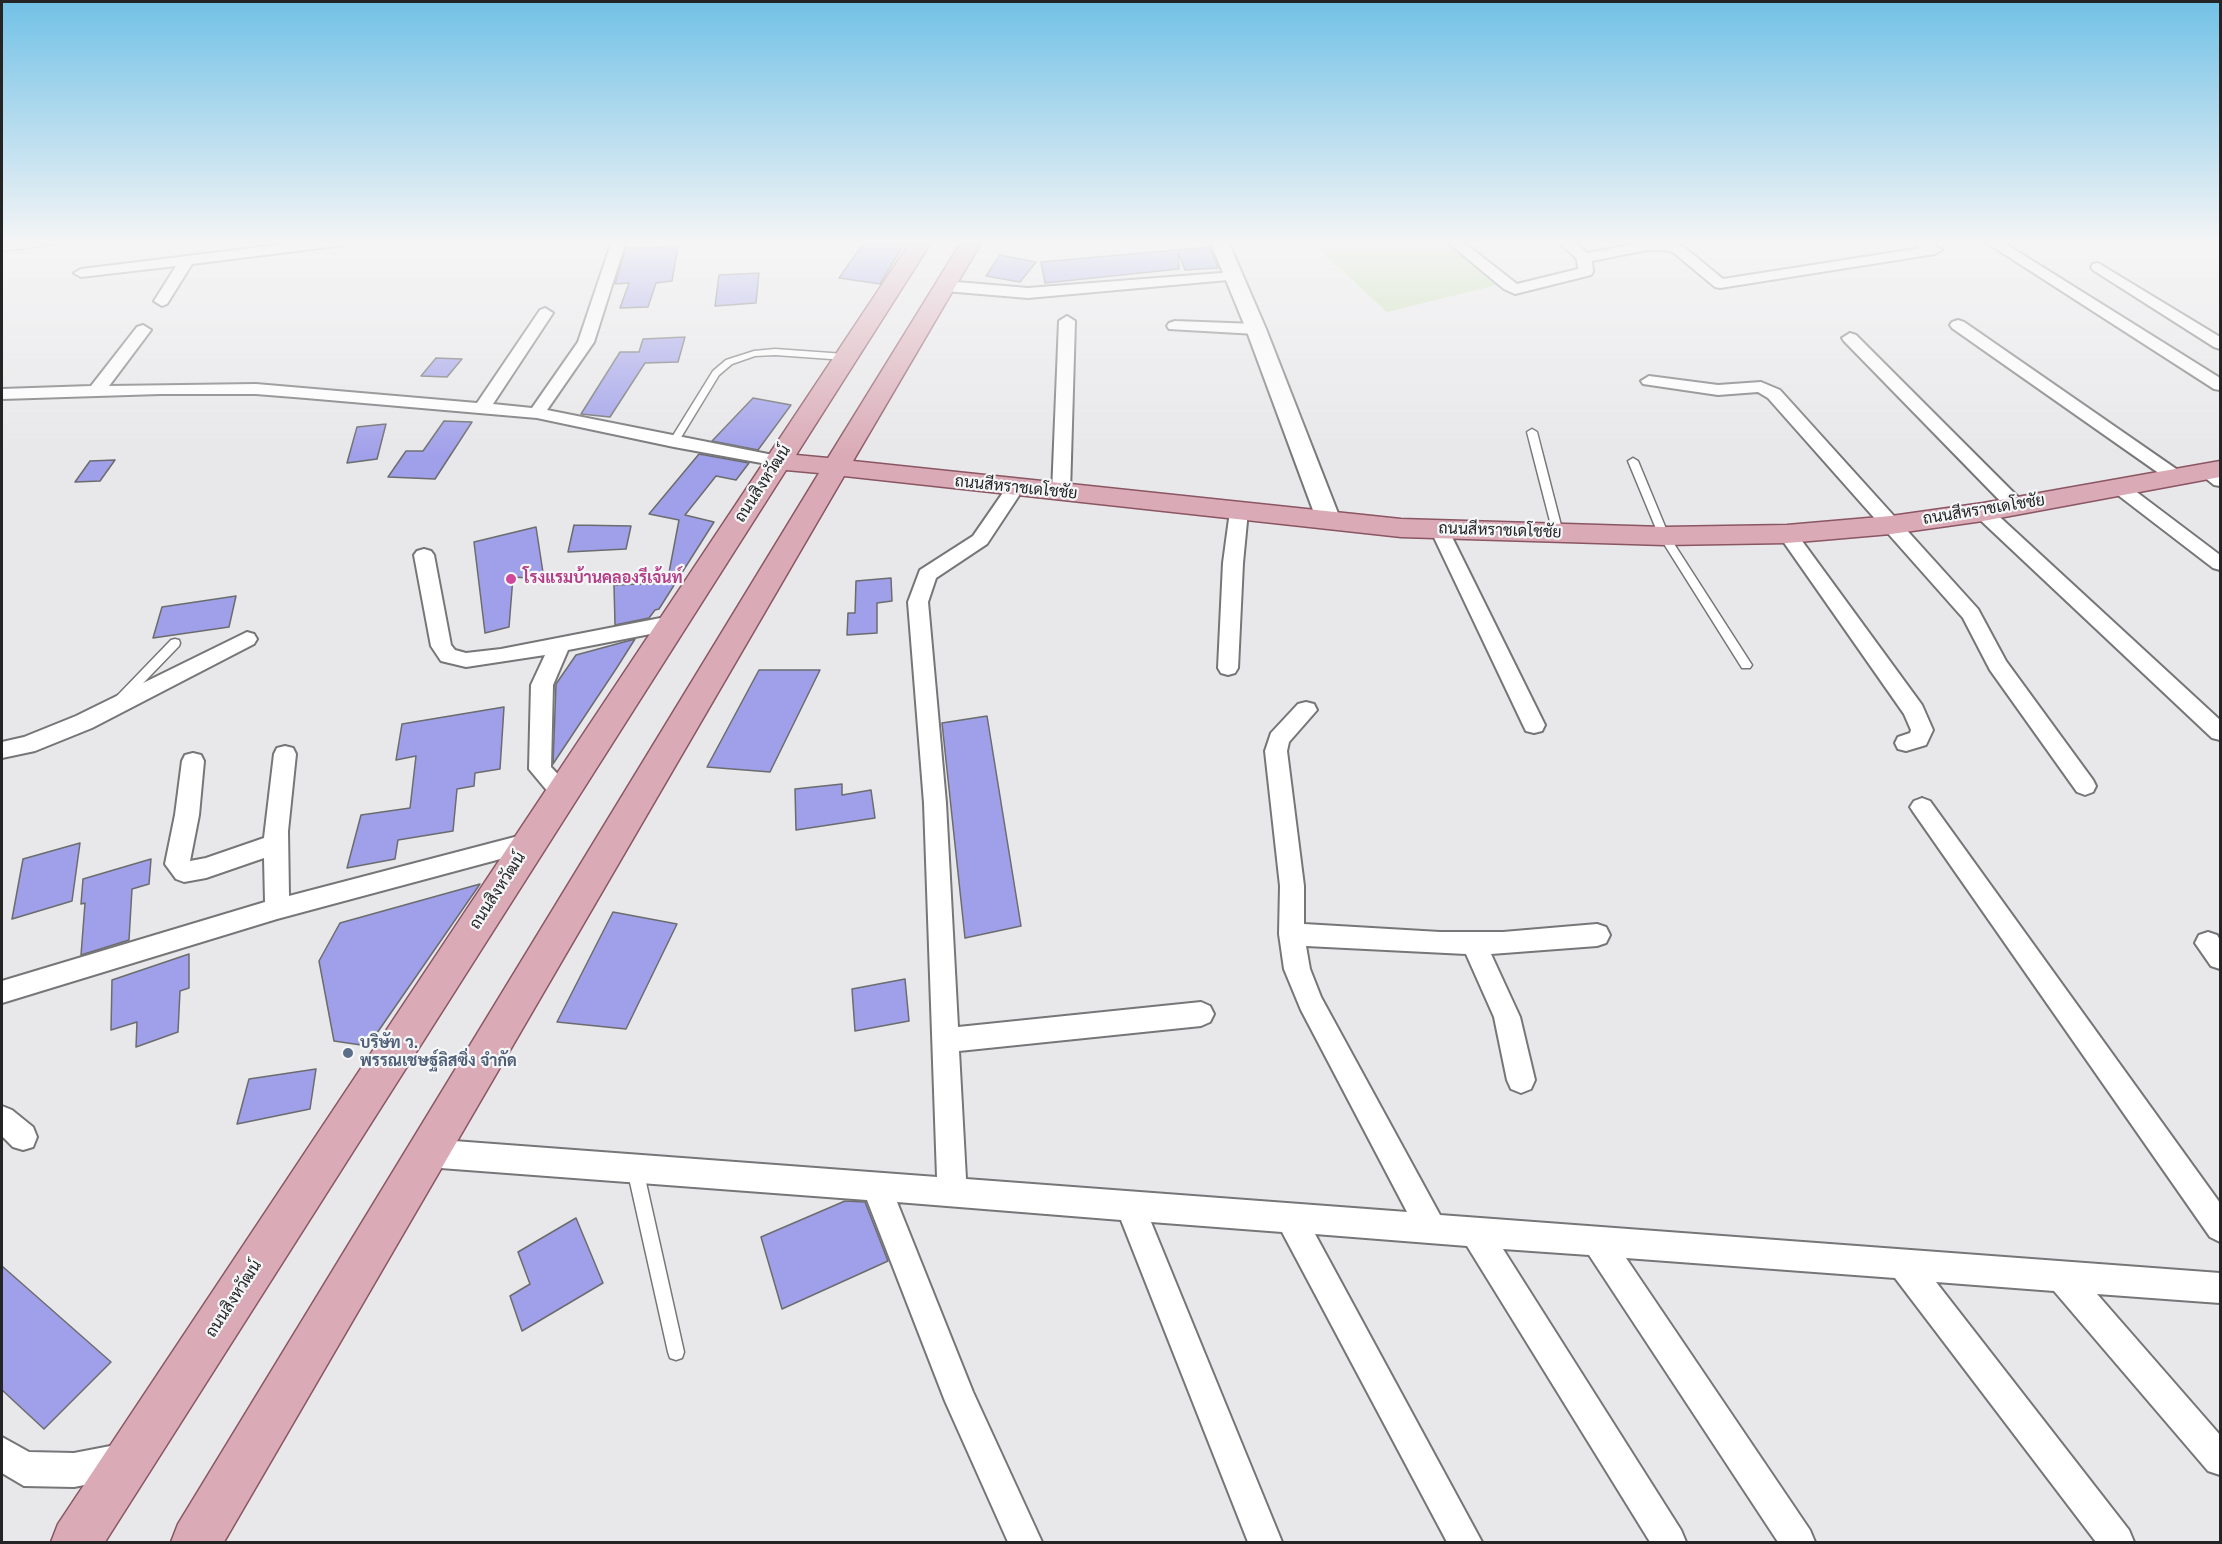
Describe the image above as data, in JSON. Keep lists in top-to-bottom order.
{
  "streets": {
    "main road": ["ถนนสิงหวัฒน์", "ถนนสีหราชเดโชชัย"]
  },
  "crossings": [
    ["ถนนสิงหวัฒน์", "ถนนสีหราชเดโชชัย"]
  ],
  "places": ["โรงแรมบ้านคลองรีเจ้นท์", "บริษัท ว. พรรณเชษฐ์ลิสซิ่ง จำกัด"]
}
